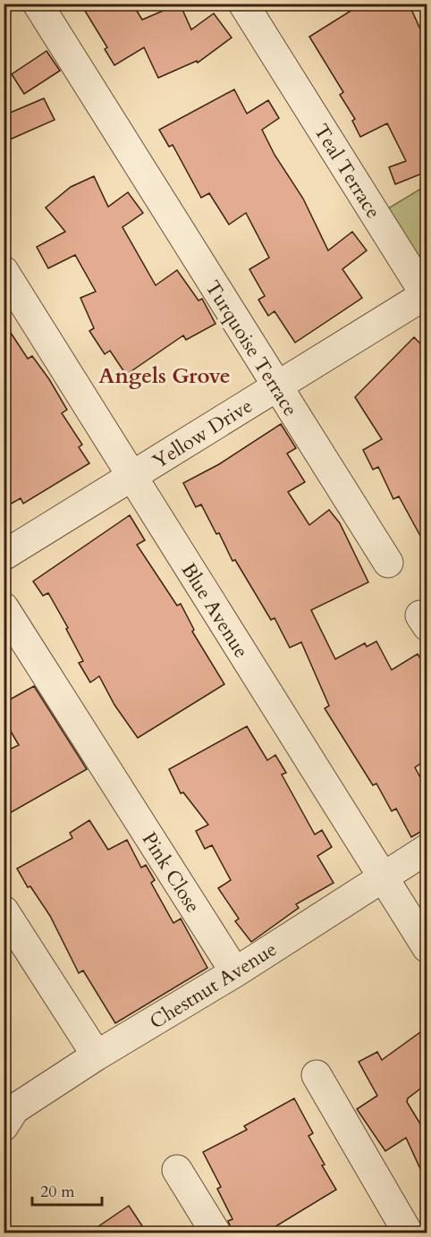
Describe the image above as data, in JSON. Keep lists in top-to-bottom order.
{
  "streets": {
    "street": [
      "Teal Terrace",
      "Turquoise Terrace",
      "Yellow Drive",
      "Blue Avenue",
      "Pink Close",
      "Chestnut Avenue"
    ]
  },
  "crossings": [
    ["Teal Terrace", "Yellow Drive"],
    ["Turquoise Terrace", "Yellow Drive"],
    ["Yellow Drive", "Blue Avenue"],
    ["Blue Avenue", "Chestnut Avenue"],
    ["Pink Close", "Chestnut Avenue"]
  ],
  "districts": ["Angels Grove"],
  "scale_bar": "20 m"
}
